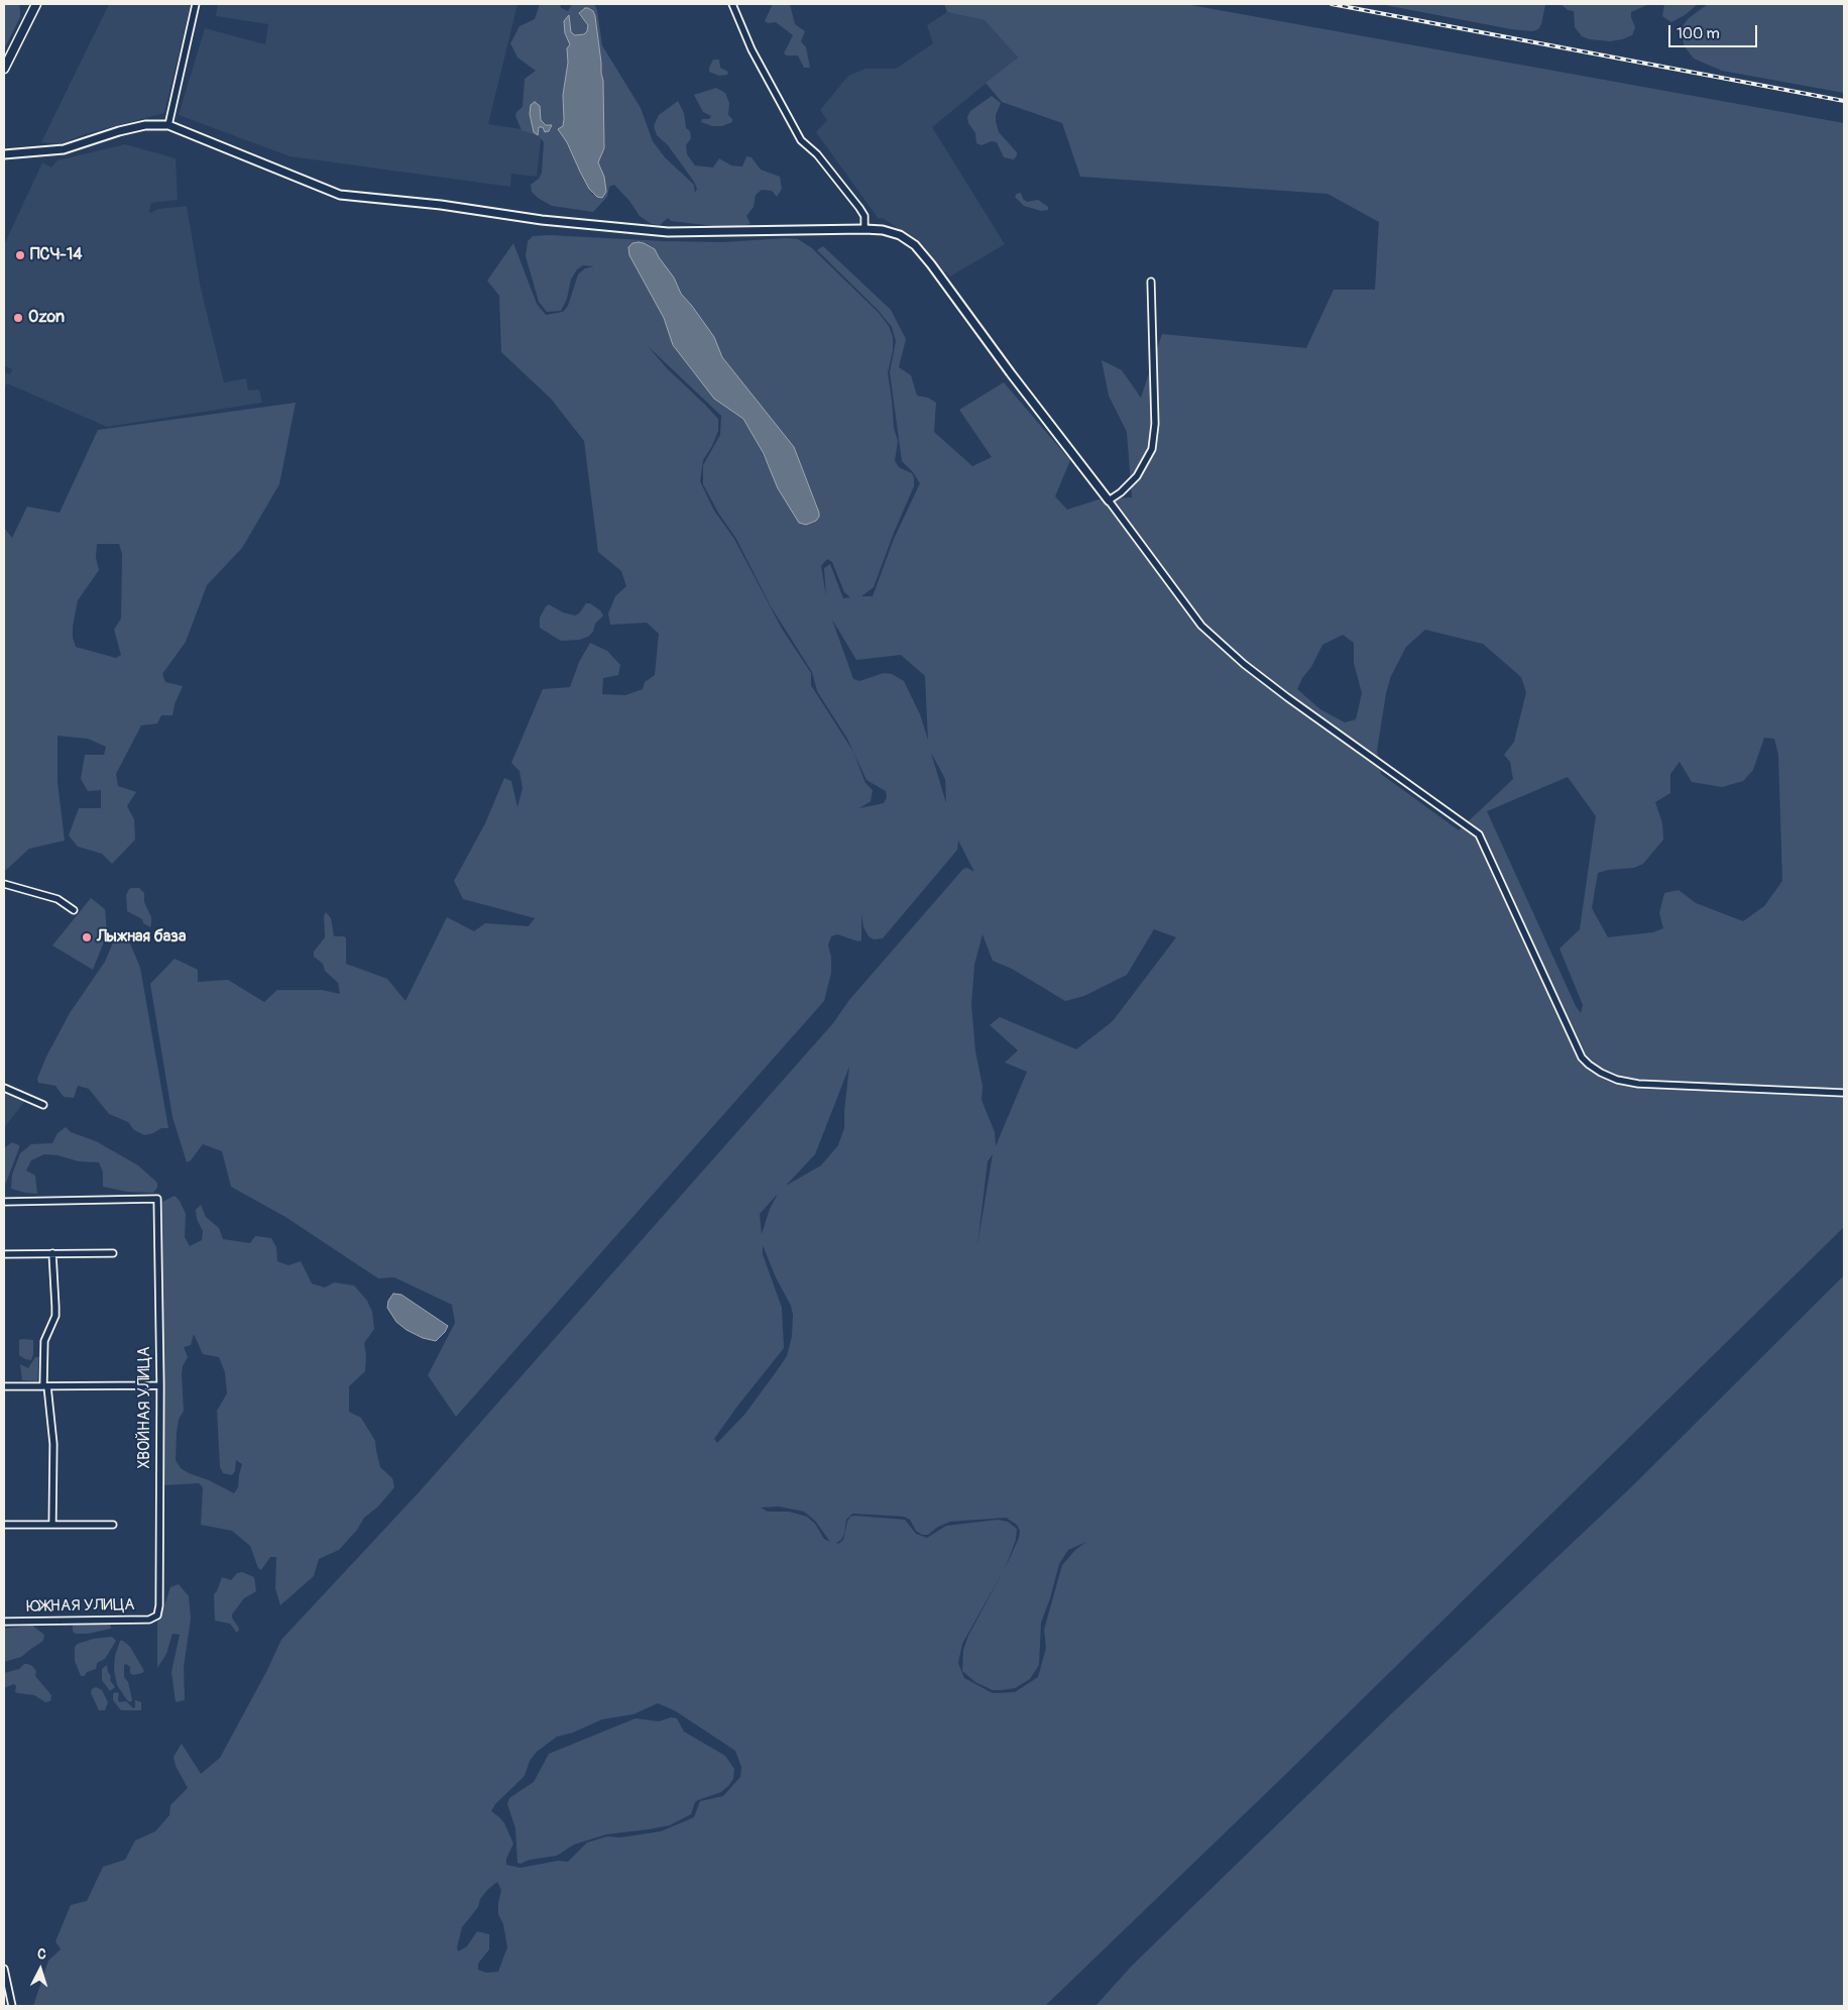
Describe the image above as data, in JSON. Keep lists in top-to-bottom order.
{
  "streets": {
    "street": ["ХВОЙНАЯ УЛИЦА", "ЮЖНАЯ УЛИЦА"]
  },
  "crossings": [
    ["ХВОЙНАЯ УЛИЦА", "ЮЖНАЯ УЛИЦА"]
  ],
  "places": ["ПСЧ-14", "Ozon", "Лыжная база"],
  "scale_bar": "100 m",
  "north": "top"
}
